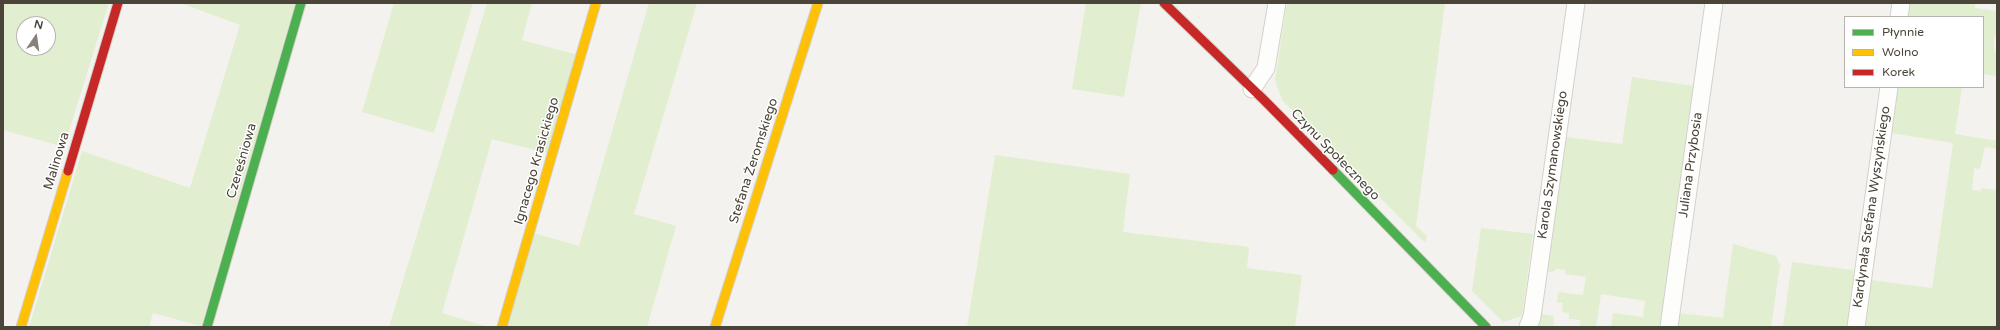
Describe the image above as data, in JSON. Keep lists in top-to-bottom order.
{
  "streets": {
    "street": [
      "Czynu Społecznego",
      "Malinowa",
      "Czereśniowa",
      "Ignacego Krasickiego",
      "Stefana Żeromskiego",
      "Karola Szymanowskiego",
      "Juliana Przybosia",
      "Kardynała Stefana Wyszyńskiego"
    ]
  },
  "legend": ["Płynnie", "Wolno", "Korek"],
  "north": "top"
}
